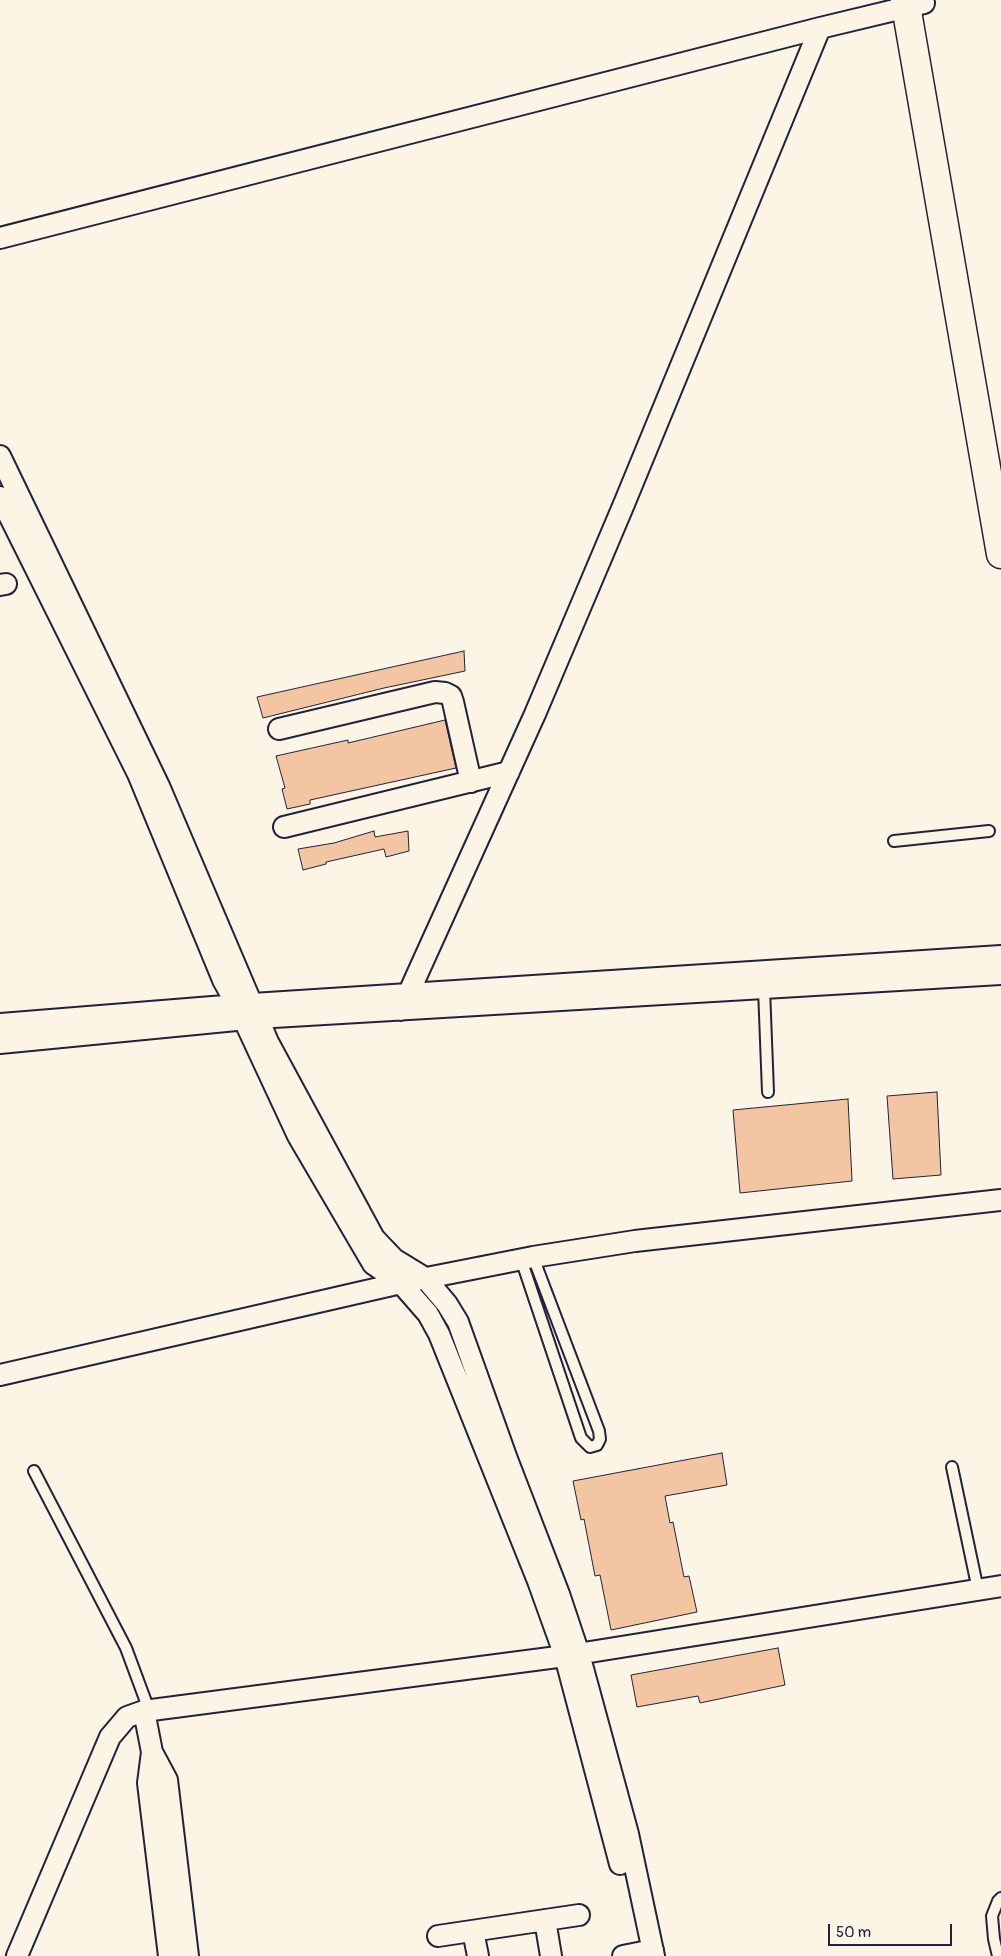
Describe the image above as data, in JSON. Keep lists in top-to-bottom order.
{
  "scale_bar": "50 m"
}
